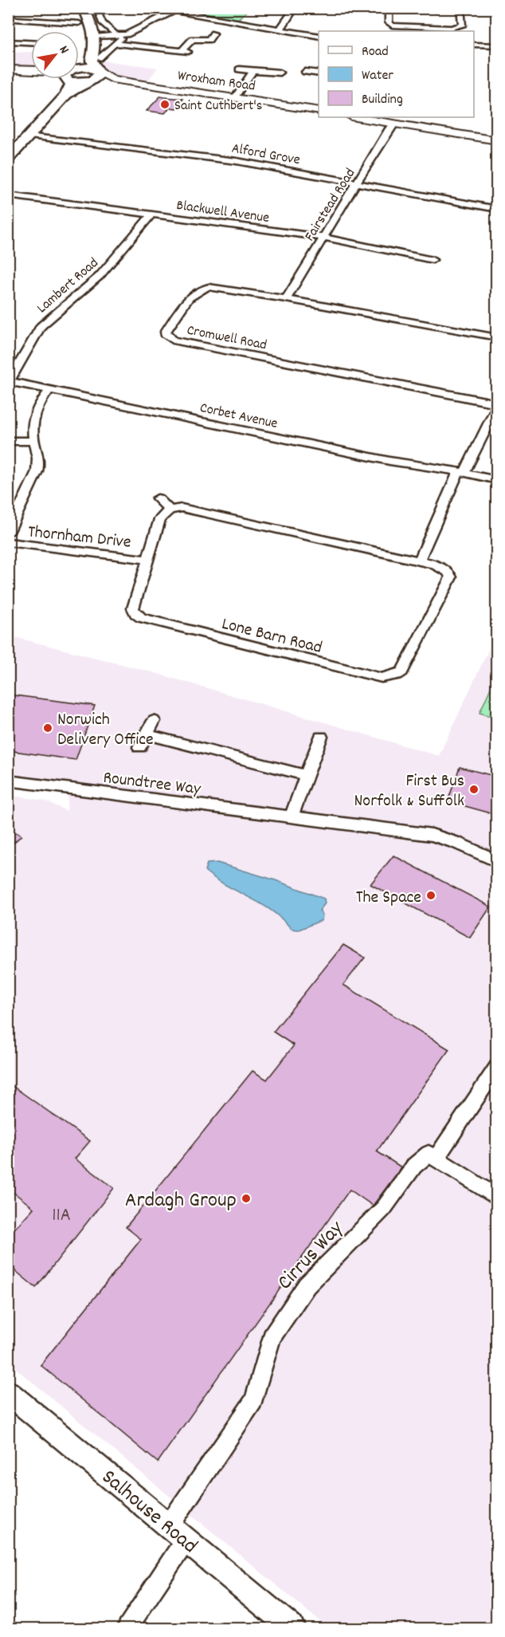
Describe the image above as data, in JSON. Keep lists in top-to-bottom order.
{
  "streets": {
    "main road": ["Wroxham Road"],
    "street": [
      "Alford Grove",
      "Fairstead Road",
      "Blackwell Avenue",
      "Lambert Road",
      "Cromwell Road",
      "Corbet Avenue",
      "Thornham Drive",
      "Lone Barn Road",
      "Roundtree Way",
      "Cirrus Way",
      "Salhouse Road"
    ]
  },
  "crossings": [
    ["Alford Grove", "Fairstead Road"],
    ["Fairstead Road", "Blackwell Avenue"],
    ["Fairstead Road", "Cromwell Road"],
    ["Blackwell Avenue", "Lambert Road"],
    ["Lambert Road", "Corbet Avenue"],
    ["Thornham Drive", "Lone Barn Road"],
    ["Cirrus Way", "Salhouse Road"]
  ],
  "places": [
    "Saint Cuthbert's",
    "Norwich Delivery Office",
    "First Bus Norfolk & Suffolk",
    "The Space",
    "Ardagh Group"
  ],
  "house_numbers": ["11A"],
  "legend": ["Road", "Water", "Building"],
  "north": "top right"
}
